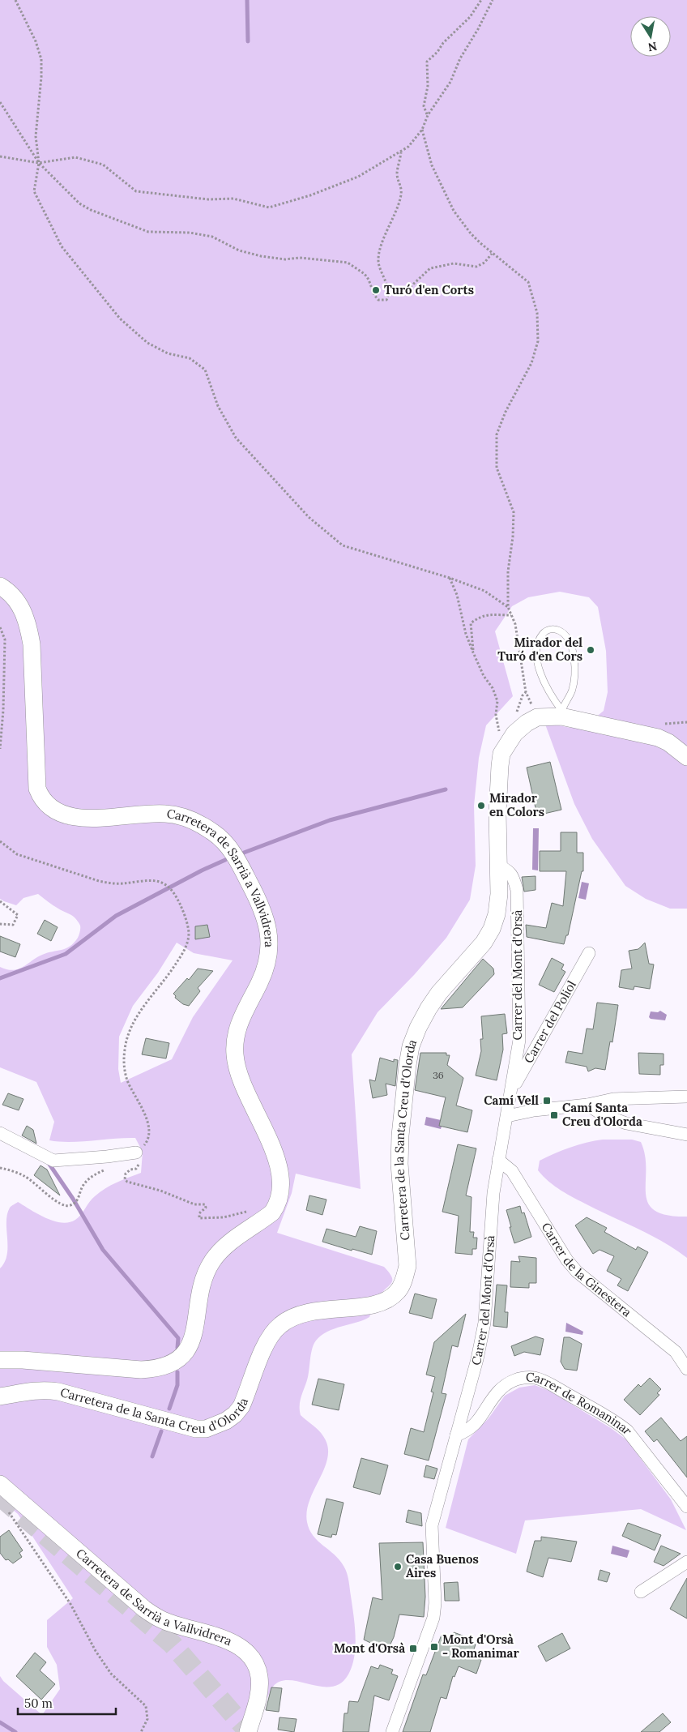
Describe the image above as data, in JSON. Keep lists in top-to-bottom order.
{
  "streets": {
    "main road": ["Carretera de Sarrià a Vallvidrera", "Carretera de la Santa Creu d'Olorda"],
    "street": [
      "Carrer del Mont d'Orsà",
      "Carrer del Poliol",
      "Carrer de la Ginestera",
      "Carrer de Romaninar"
    ]
  },
  "crossings": [
    ["Carrer del Mont d'Orsà", "Carrer del Poliol"],
    ["Carrer del Mont d'Orsà", "Carretera de la Santa Creu d'Olorda"],
    ["Carrer del Mont d'Orsà", "Carrer de la Ginestera"],
    ["Carrer del Mont d'Orsà", "Carrer de Romaninar"]
  ],
  "places": {
    "other": [
      "Turó d'en Corts",
      "Mirador del Turó d'en Cors",
      "Mirador en Colors",
      "Casa Buenos Aires"
    ],
    "transit": [
      "Camí Vell",
      "Camí Santa Creu d'Olorda",
      "Mont d'Orsà - Romanimar",
      "Mont d'Orsà"
    ]
  },
  "house_numbers": ["36"],
  "scale_bar": "50 m",
  "north": "bottom"
}
